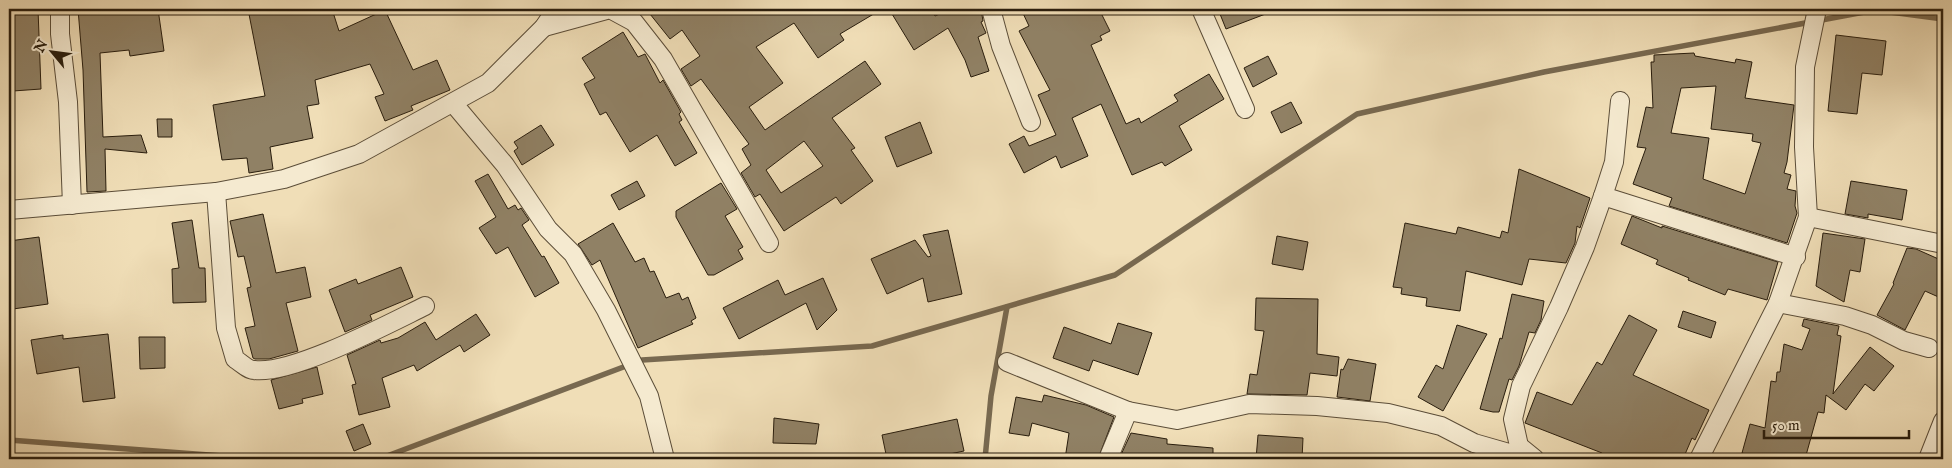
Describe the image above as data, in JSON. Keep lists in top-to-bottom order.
{
  "scale_bar": "50 m",
  "north": "top left"
}
